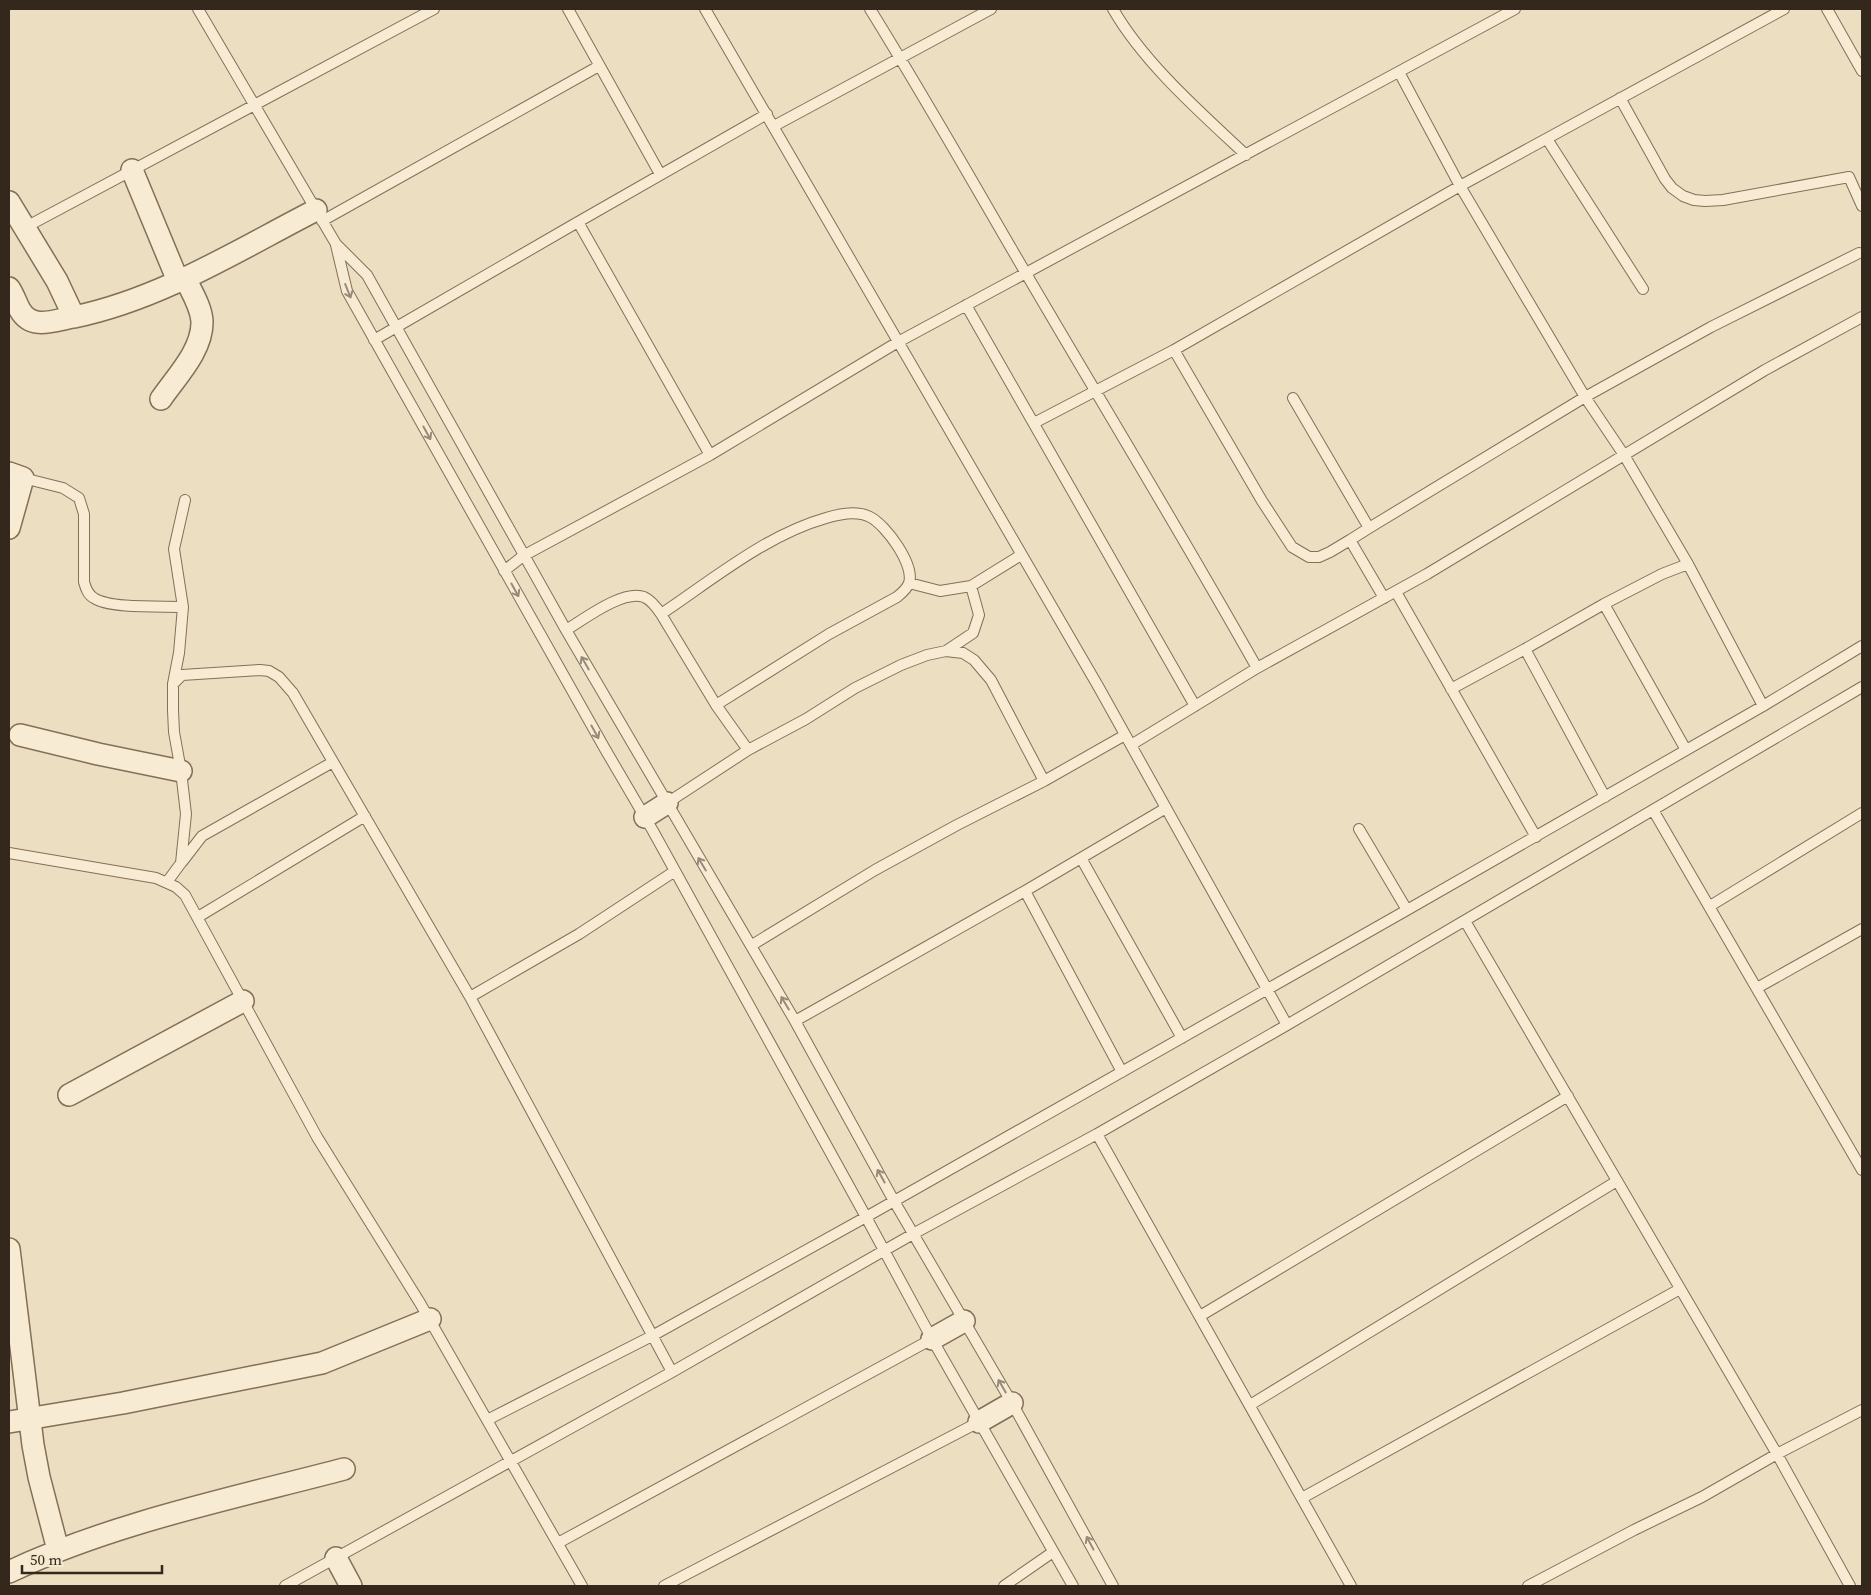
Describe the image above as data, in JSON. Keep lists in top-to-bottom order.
{
  "scale_bar": "50 m"
}
